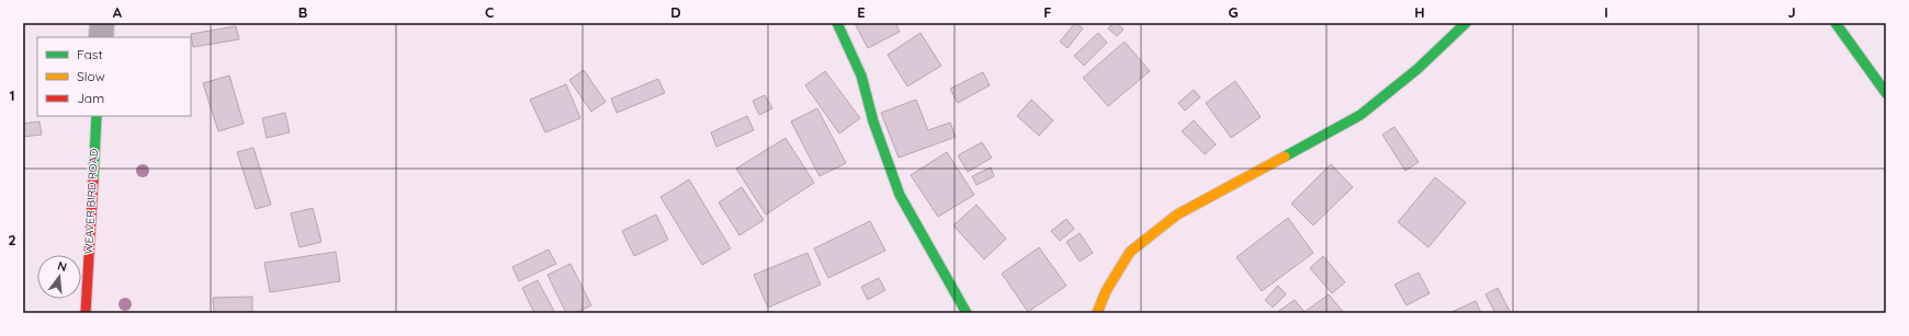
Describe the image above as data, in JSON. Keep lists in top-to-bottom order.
{
  "streets": {
    "street": ["WEAVER BIRD ROAD"]
  },
  "legend": ["Fast", "Slow", "Jam"],
  "north": "top",
  "grid": {
    "columns": [
      "A",
      "B",
      "C",
      "D",
      "E",
      "F",
      "G",
      "H",
      "I",
      "J"
    ],
    "rows": ["1", "2"]
  }
}
